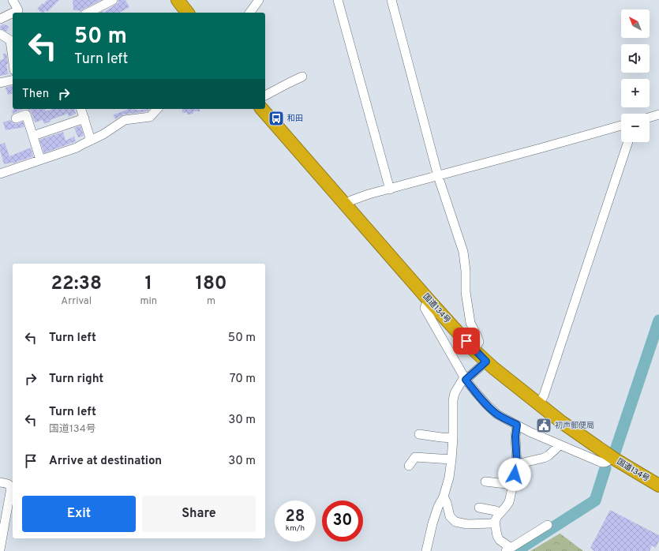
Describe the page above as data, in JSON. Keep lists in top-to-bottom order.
{
  "streets": {
    "highway": ["国道134号"]
  },
  "places": {
    "bus stop": ["和田"],
    "public building": ["初声郵便局"]
  },
  "north": "top left",
  "page": {
    "map_buttons": ["+", "−"],
    "turn": ["50 m", "Turn left"],
    "then": "Then",
    "eta": [
      "22:38",
      "Arrival",
      "1",
      "min",
      "180",
      "m"
    ],
    "list": [
      {
        "name": "Turn left",
        "value": "50 m"
      },
      {
        "name": "Turn right",
        "value": "70 m"
      },
      {
        "name": "Turn left",
        "note": "国道134号",
        "value": "30 m"
      },
      {
        "name": "Arrive at destination",
        "value": "30 m"
      }
    ],
    "buttons": ["Exit", "Share"],
    "speed": "28 km/h",
    "limit": "30"
  }
}
